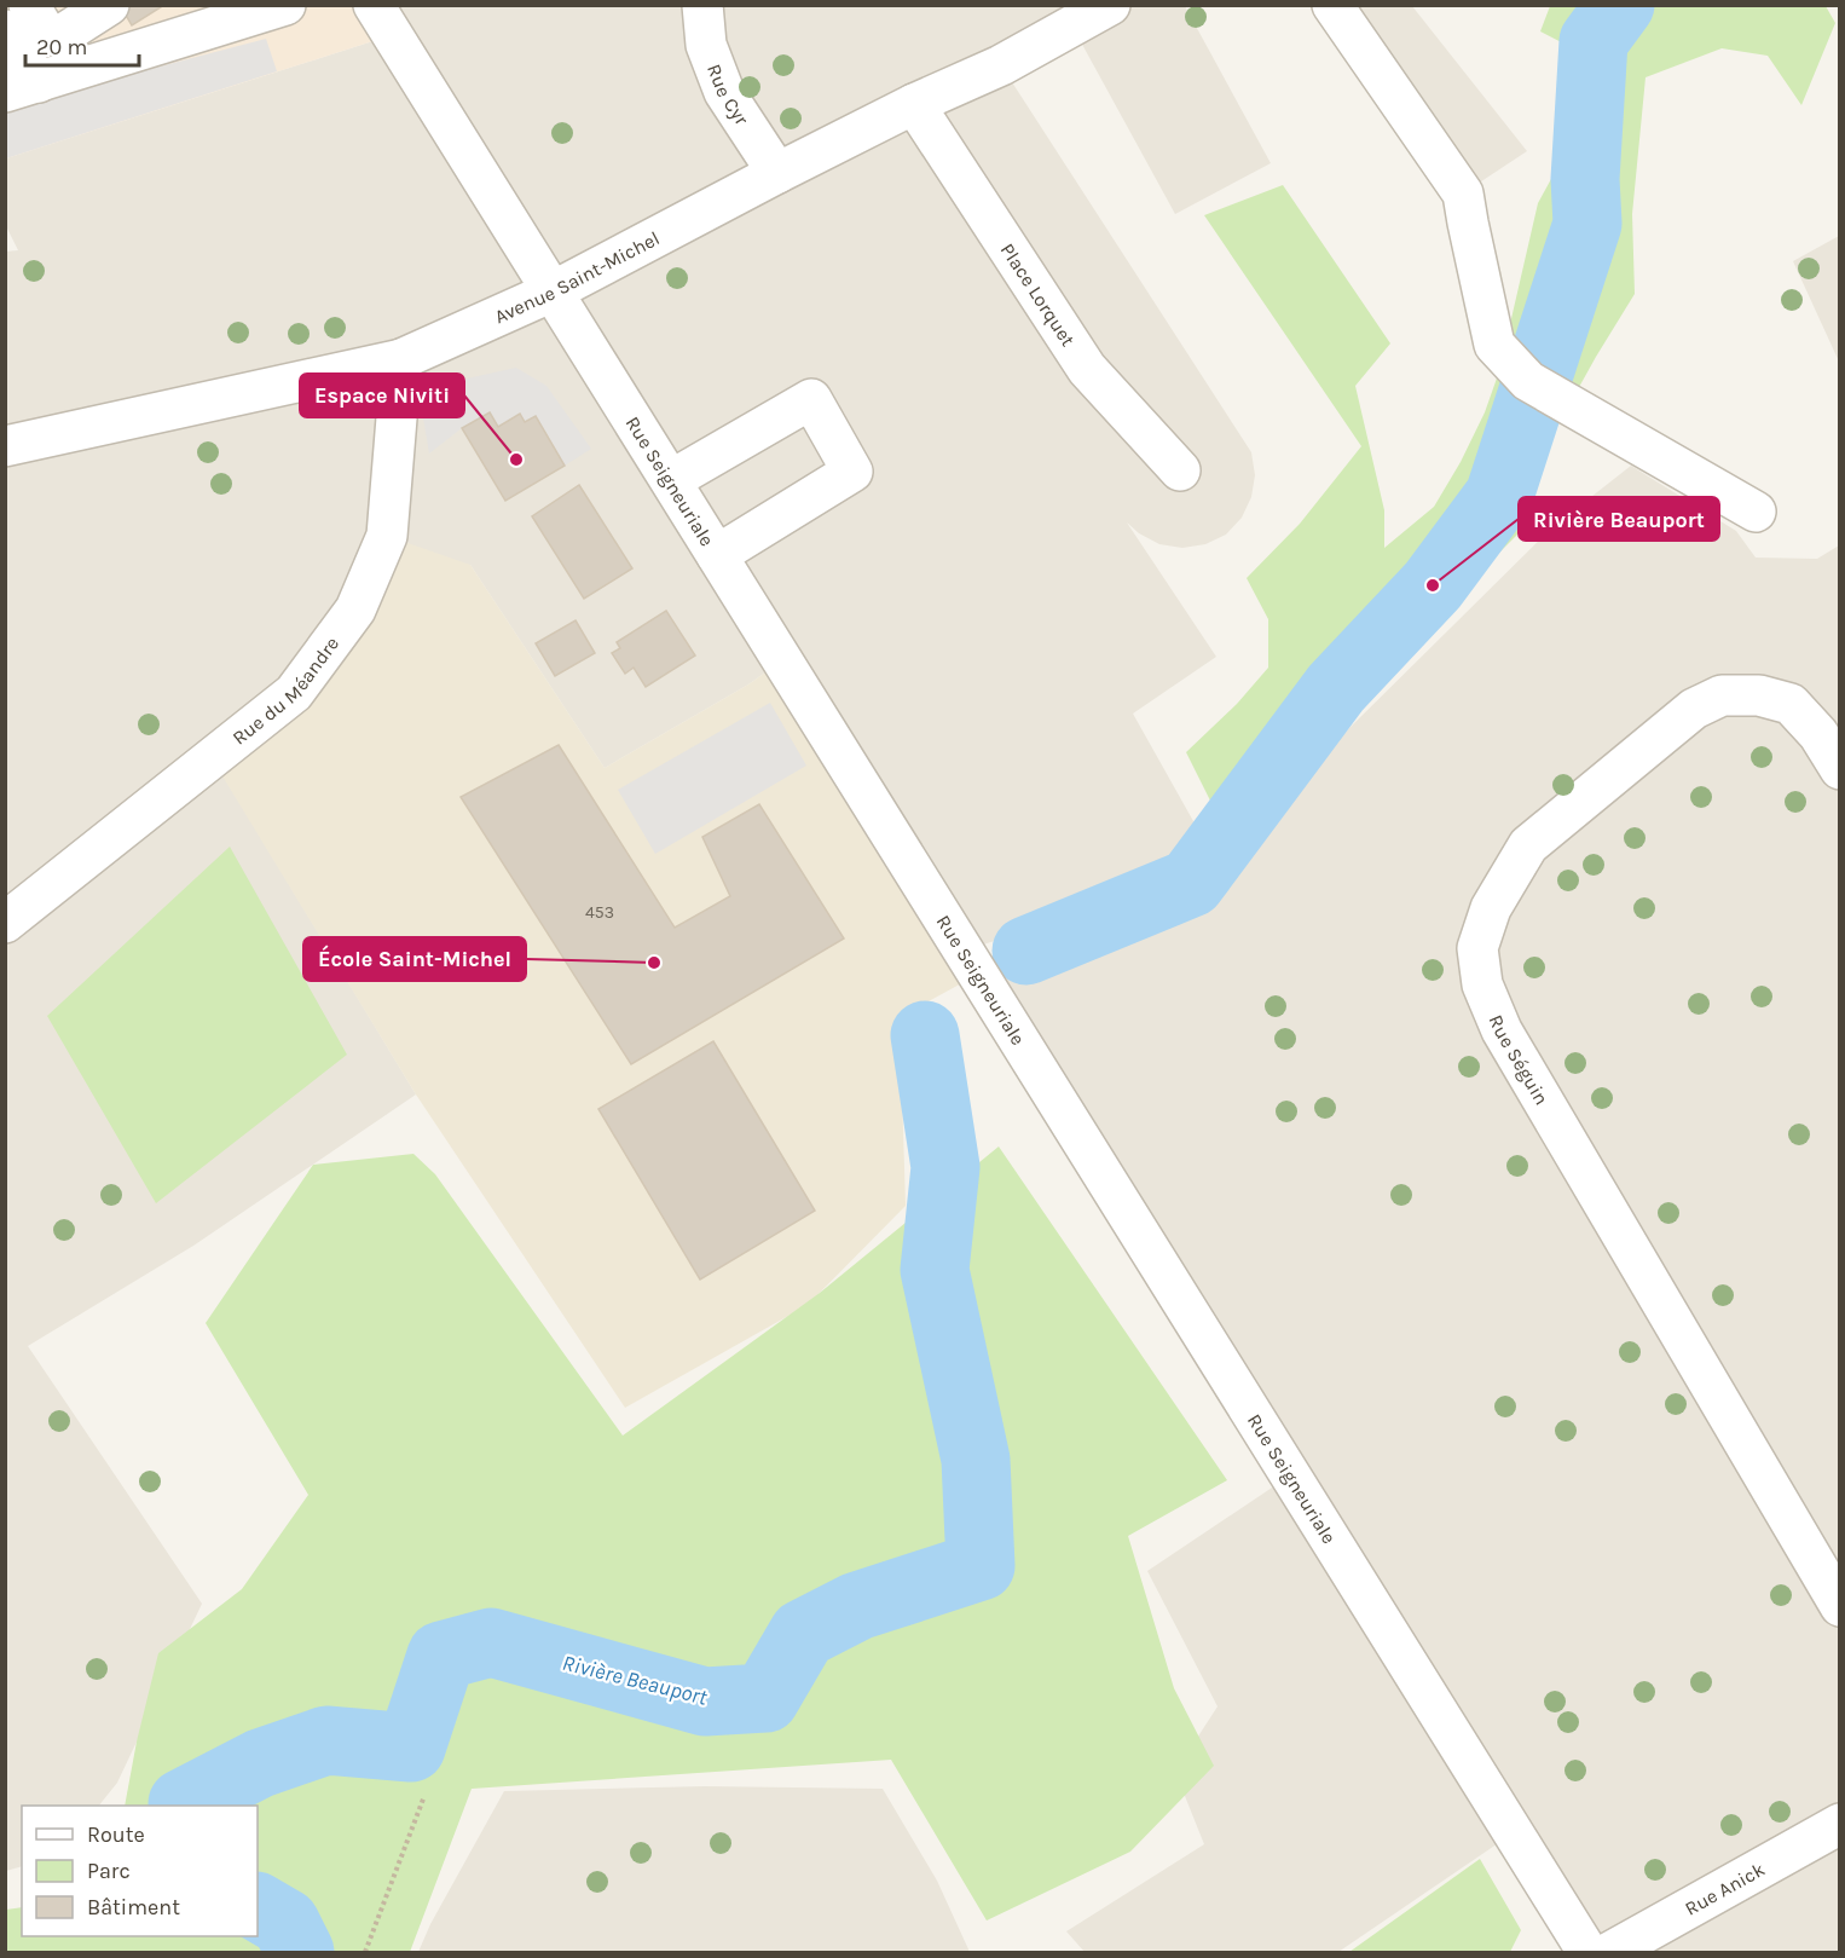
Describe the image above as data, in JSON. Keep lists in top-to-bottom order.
{
  "streets": {
    "street": [
      "Rue Cyr",
      "Avenue Saint-Michel",
      "Place Lorquet",
      "Rue Seigneuriale",
      "Rue du Méandre",
      "Rue Séguin",
      "Rue Anick"
    ]
  },
  "crossings": [
    ["Rue Cyr", "Avenue Saint-Michel"],
    ["Avenue Saint-Michel", "Place Lorquet"],
    ["Avenue Saint-Michel", "Rue Seigneuriale"],
    ["Avenue Saint-Michel", "Rue du Méandre"]
  ],
  "water": ["Rivière Beauport"],
  "places": ["Espace Niviti", "Rivière Beauport", "École Saint-Michel"],
  "house_numbers": ["453"],
  "legend": ["Route", "Parc", "Bâtiment"],
  "scale_bar": "20 m"
}
